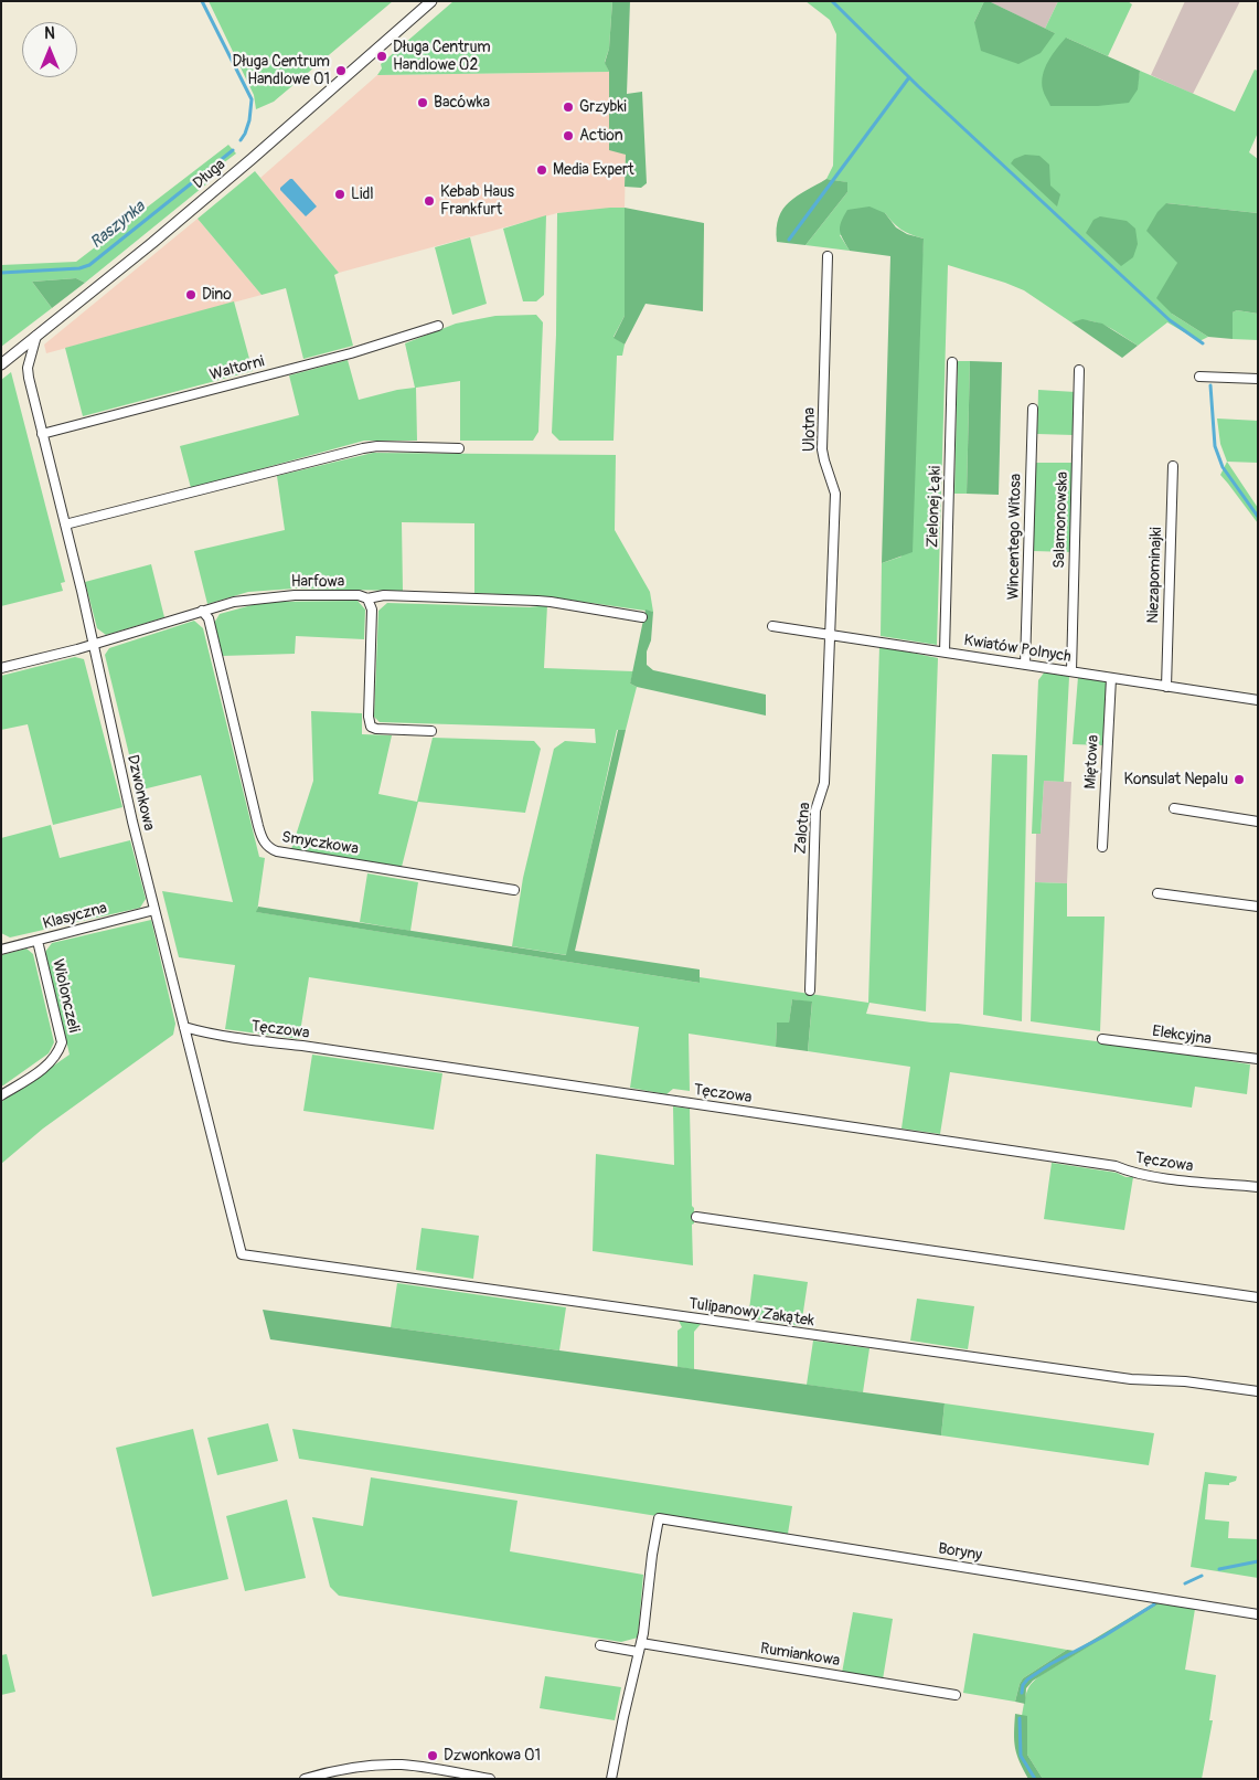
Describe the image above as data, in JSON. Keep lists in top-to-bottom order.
{
  "streets": {
    "street": [
      "Długa",
      "Waltorni",
      "Ulotna",
      "Zielonej Łąki",
      "Salamonowska",
      "Wincentego Witosa",
      "Niezapominajki",
      "Harfowa",
      "Kwiatów Polnych",
      "Miętowa",
      "Dzwonkowa",
      "Zalotna",
      "Smyczkowa",
      "Klasyczna",
      "Wiolonczeli",
      "Tęczowa",
      "Elekcyjna",
      "Tulipanowy Zakątek",
      "Boryny",
      "Rumiankowa"
    ]
  },
  "crossings": [
    ["Długa", "Dzwonkowa"],
    ["Waltorni", "Dzwonkowa"],
    ["Ulotna", "Kwiatów Polnych"],
    ["Ulotna", "Zalotna"],
    ["Zielonej Łąki", "Kwiatów Polnych"],
    ["Salamonowska", "Kwiatów Polnych"],
    ["Wincentego Witosa", "Kwiatów Polnych"],
    ["Niezapominajki", "Kwiatów Polnych"],
    ["Harfowa", "Dzwonkowa"],
    ["Harfowa", "Smyczkowa"],
    ["Kwiatów Polnych", "Miętowa"],
    ["Kwiatów Polnych", "Zalotna"],
    ["Dzwonkowa", "Klasyczna"],
    ["Dzwonkowa", "Tęczowa"],
    ["Dzwonkowa", "Tulipanowy Zakątek"],
    ["Klasyczna", "Wiolonczeli"],
    ["Boryny", "Rumiankowa"]
  ],
  "water": ["Raszynka"],
  "places": [
    "Długa Centrum Handlowe 02",
    "Długa Centrum Handlowe 01",
    "Bacówka",
    "Grzybki",
    "Action",
    "Media Expert",
    "Lidl",
    "Kebab Haus Frankfurt",
    "Dino",
    "Konsulat Nepalu",
    "Dzwonkowa 01"
  ],
  "north": "top"
}
